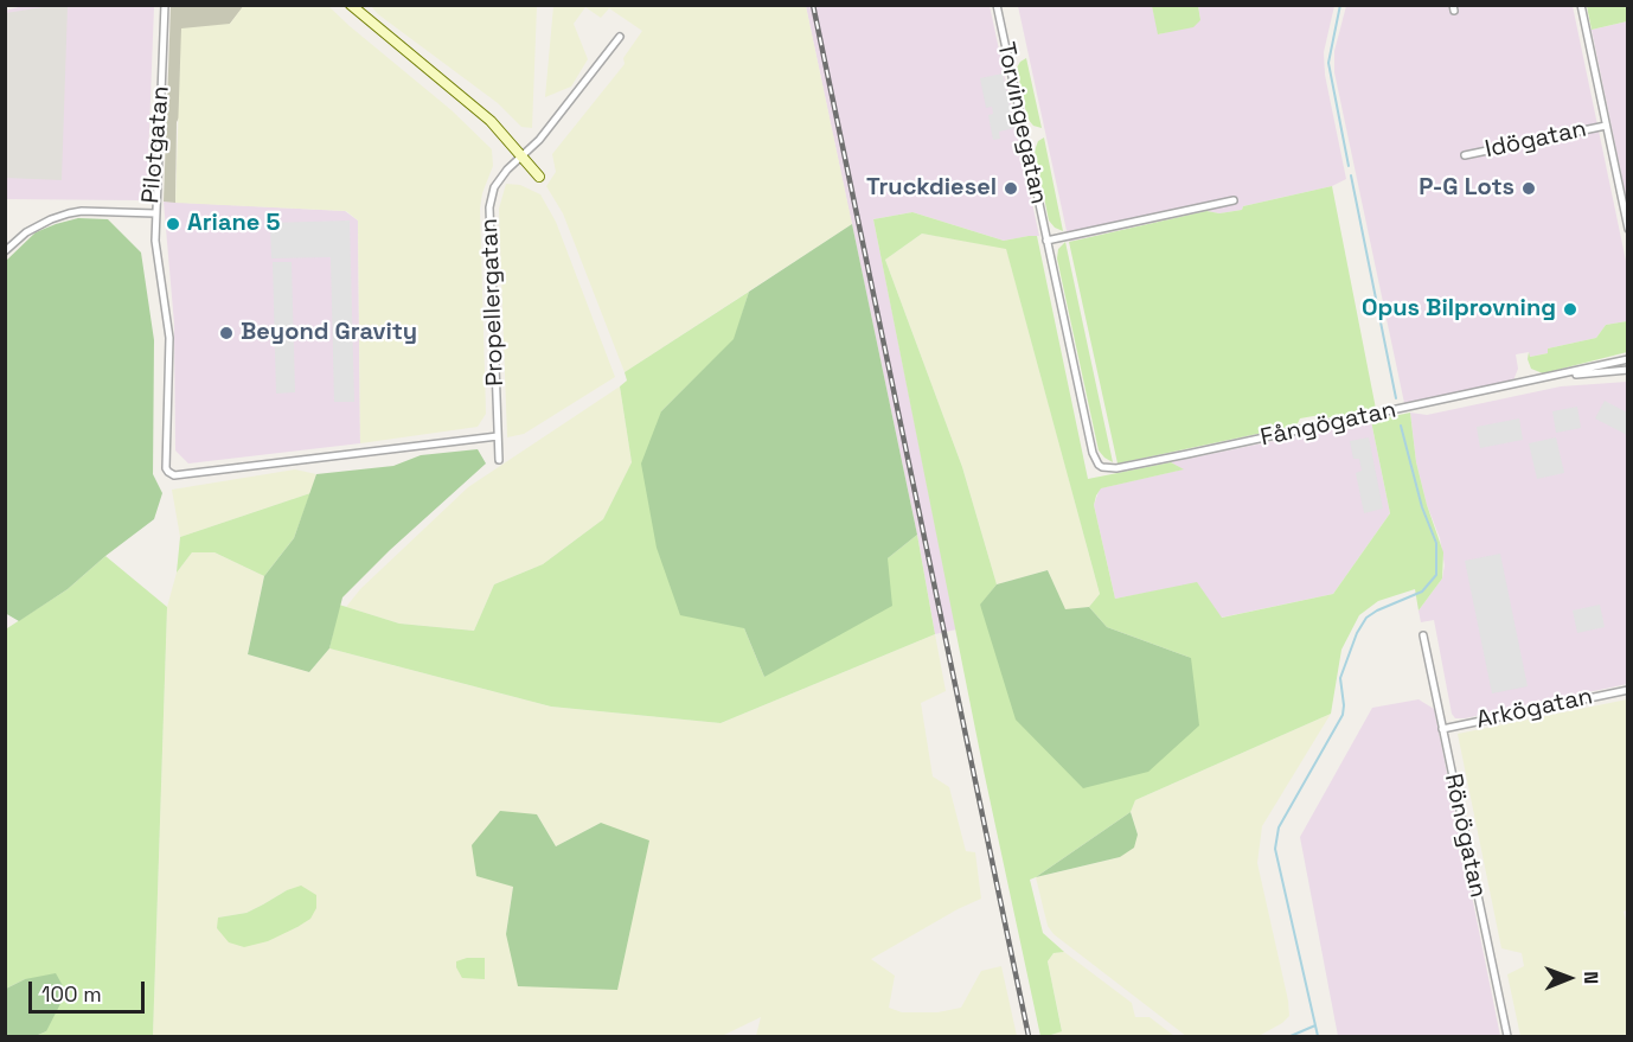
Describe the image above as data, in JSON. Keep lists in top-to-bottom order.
{
  "streets": {
    "street": [
      "Torvingegatan",
      "Idögatan",
      "Pilotgatan",
      "Propellergatan",
      "Fångögatan",
      "Arkögatan",
      "Rönögatan"
    ]
  },
  "crossings": [
    ["Torvingegatan", "Fångögatan"],
    ["Arkögatan", "Rönögatan"]
  ],
  "places": [
    "Truckdiesel",
    "P-G Lots",
    "Ariane 5",
    "Opus Bilprovning",
    "Beyond Gravity"
  ],
  "scale_bar": "100 m",
  "north": "right"
}
